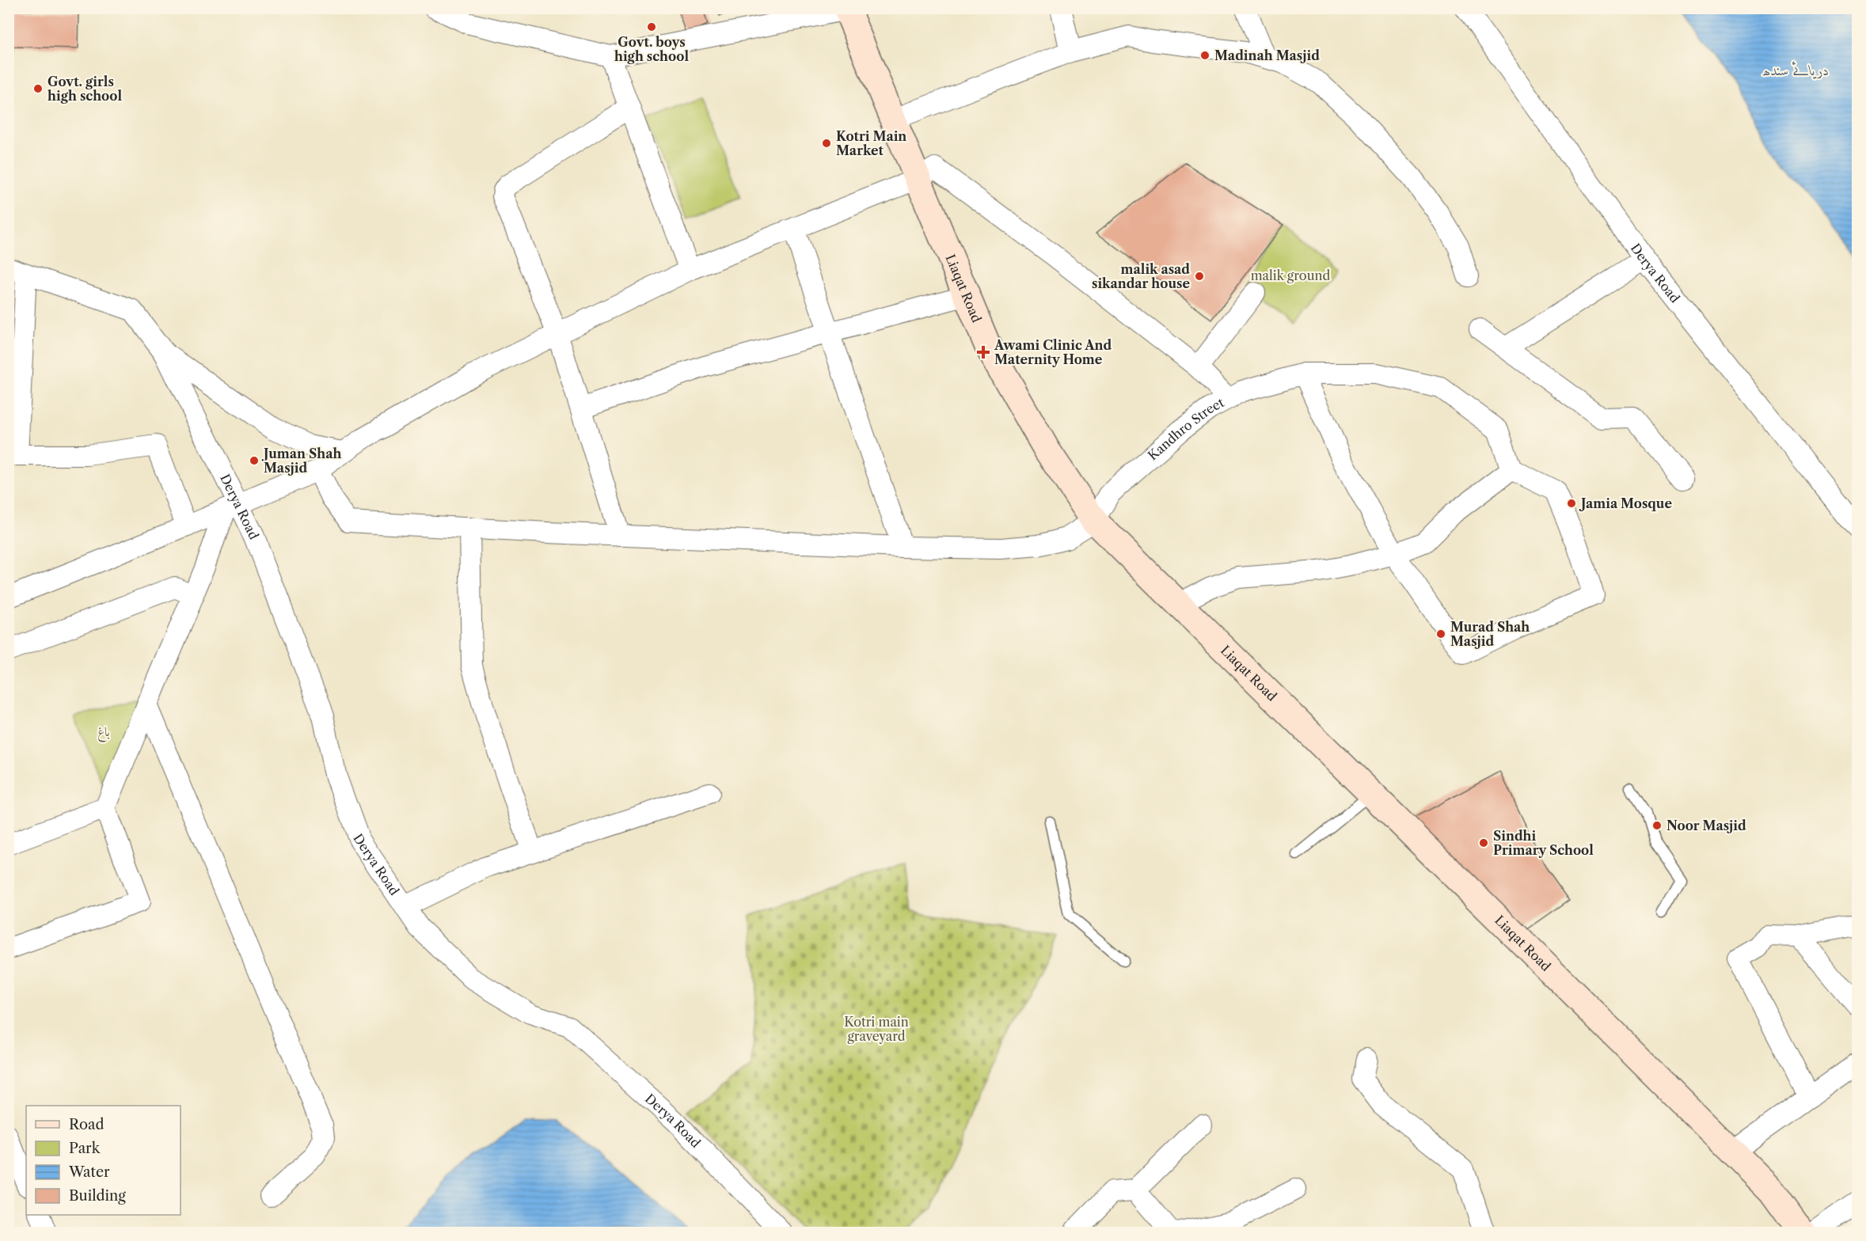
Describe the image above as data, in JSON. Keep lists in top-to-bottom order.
{
  "streets": {
    "street": ["Derya Road", "Liaqat Road", "Kandhro Street"]
  },
  "crossings": [
    ["Liaqat Road", "Kandhro Street"]
  ],
  "water": ["دریائے سندھ"],
  "parks": ["malik ground", "باغ", "Kotri main graveyard"],
  "places": {
    "other": [
      "Govt. boys high school",
      "Madinah Masjid",
      "Govt. girls high school",
      "Kotri Main Market",
      "malik asad sikandar house",
      "Juman Shah Masjid",
      "Jamia Mosque",
      "Murad Shah Masjid",
      "Noor Masjid",
      "Sindhi Primary School"
    ],
    "health": ["Awami Clinic And Maternity Home"]
  },
  "legend": [
    "Road",
    "Park",
    "Water",
    "Building"
  ]
}
